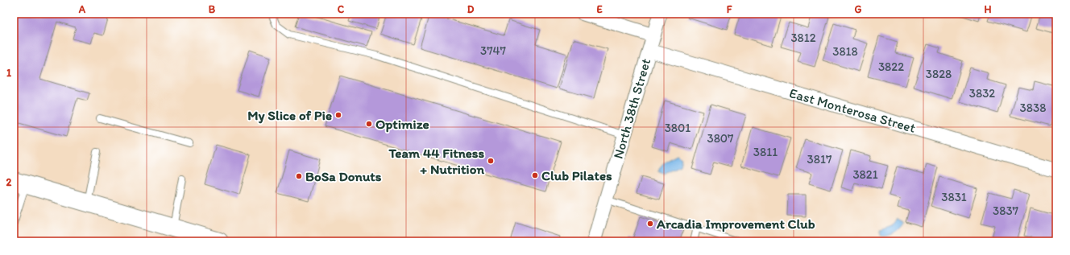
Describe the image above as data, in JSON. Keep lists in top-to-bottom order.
{
  "streets": {
    "street": ["North 38th Street", "East Monterosa Street"]
  },
  "crossings": [
    ["North 38th Street", "East Monterosa Street"]
  ],
  "places": [
    "My Slice of Pie",
    "Optimize",
    "Team 44 Fitness + Nutrition",
    "Club Pilates",
    "BoSa Donuts",
    "Arcadia Improvement Club"
  ],
  "house_numbers": [
    "3812",
    "3747",
    "3818",
    "3822",
    "3828",
    "3832",
    "3838",
    "3801",
    "3807",
    "3811",
    "3817",
    "3821",
    "3831",
    "3837"
  ],
  "grid": {
    "columns": [
      "A",
      "B",
      "C",
      "D",
      "E",
      "F",
      "G",
      "H"
    ],
    "rows": ["1", "2"]
  }
}
